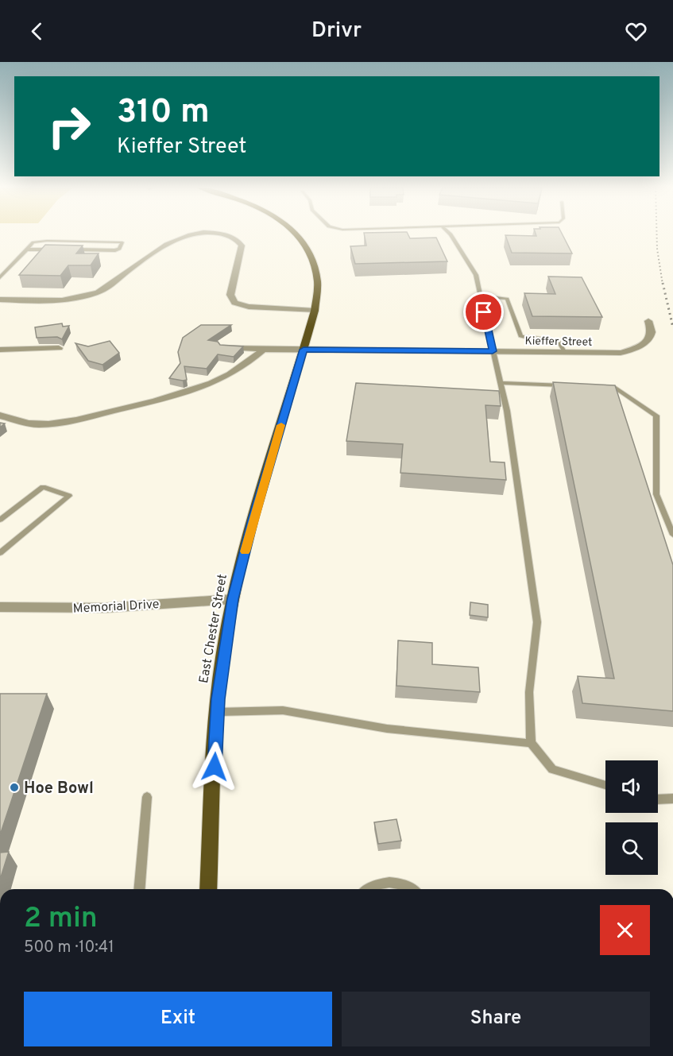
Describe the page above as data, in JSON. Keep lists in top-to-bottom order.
{
  "streets": {
    "main road": ["East Chester Street"],
    "street": ["Kieffer Street", "Memorial Drive"]
  },
  "crossings": [
    ["Kieffer Street", "East Chester Street"],
    ["Memorial Drive", "East Chester Street"]
  ],
  "places": ["Hoe Bowl"],
  "page": {
    "header": "Drivr",
    "turn": ["310 m", "Kieffer Street"],
    "heading": ["2 min", "500 m · 10:41"],
    "buttons": ["Exit", "Share"]
  }
}
